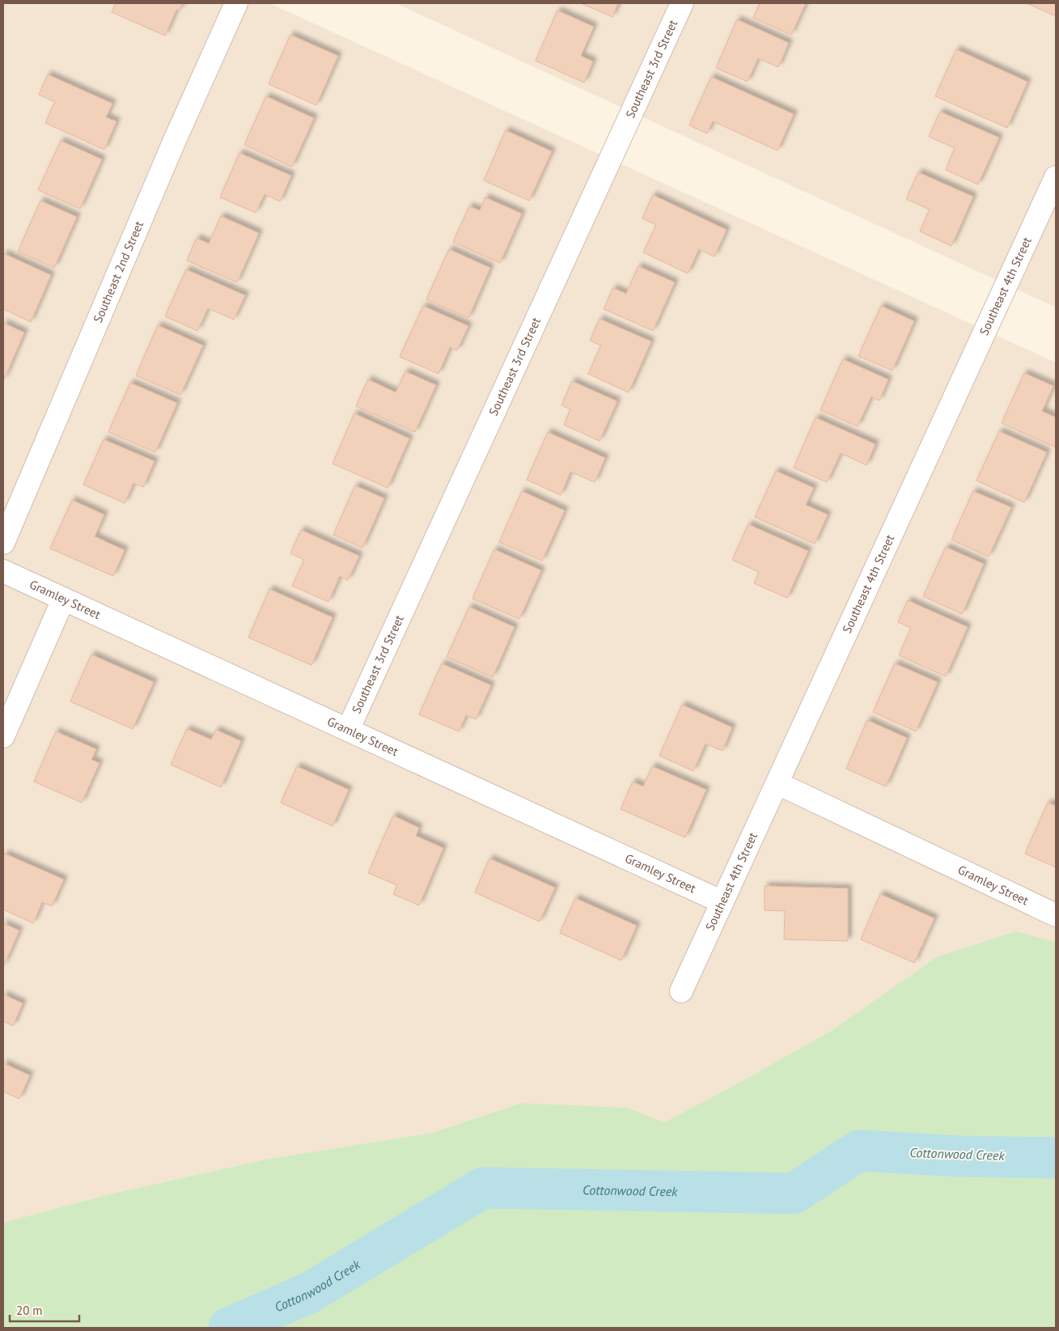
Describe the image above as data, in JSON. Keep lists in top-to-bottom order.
{
  "streets": {
    "street": [
      "Southeast 3rd Street",
      "Southeast 2nd Street",
      "Southeast 4th Street",
      "Gramley Street"
    ]
  },
  "crossings": [
    ["Southeast 3rd Street", "Gramley Street"],
    ["Southeast 4th Street", "Gramley Street"]
  ],
  "water": ["Cottonwood Creek"],
  "scale_bar": "20 m"
}
